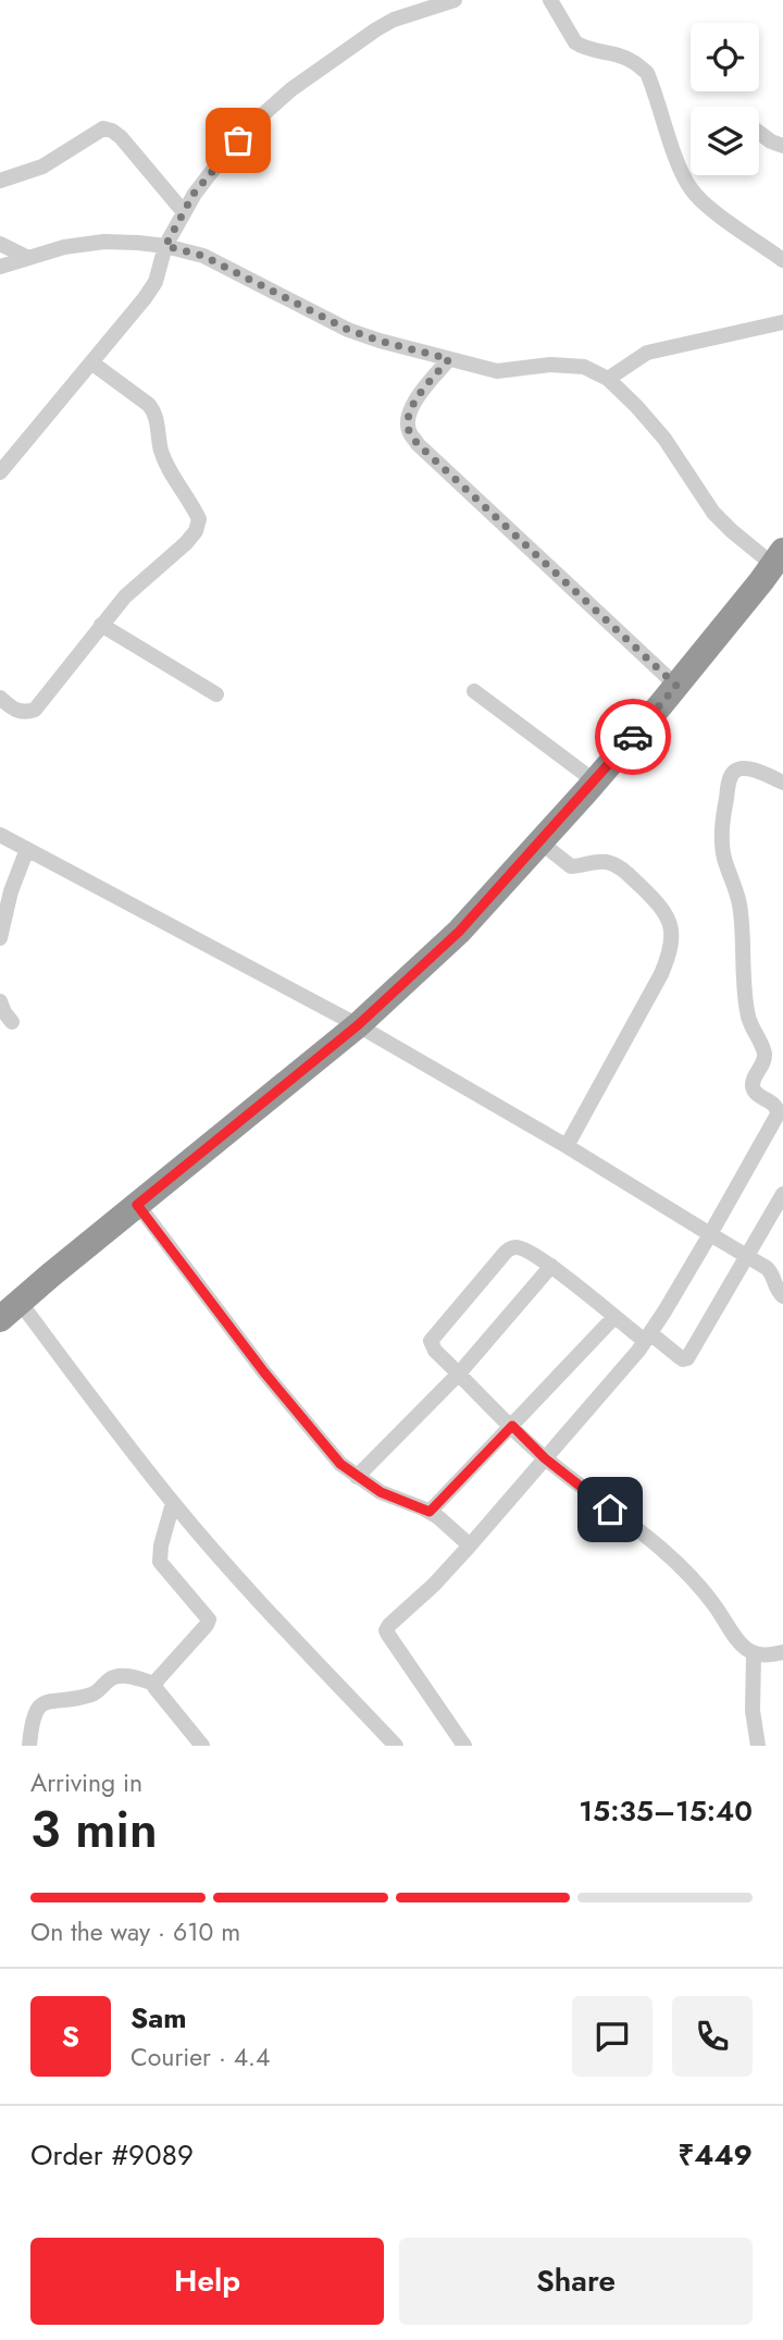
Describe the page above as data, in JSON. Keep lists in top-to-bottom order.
{
  "page": {
    "heading": ["3 min", "Arriving in", "15:35–15:40"],
    "panel": [
      "Sam",
      "Courier · 4.4",
      "Order #9089",
      "₹449"
    ],
    "bar": "On the way · 610 m",
    "round": "S",
    "buttons": ["Help", "Share"]
  }
}
